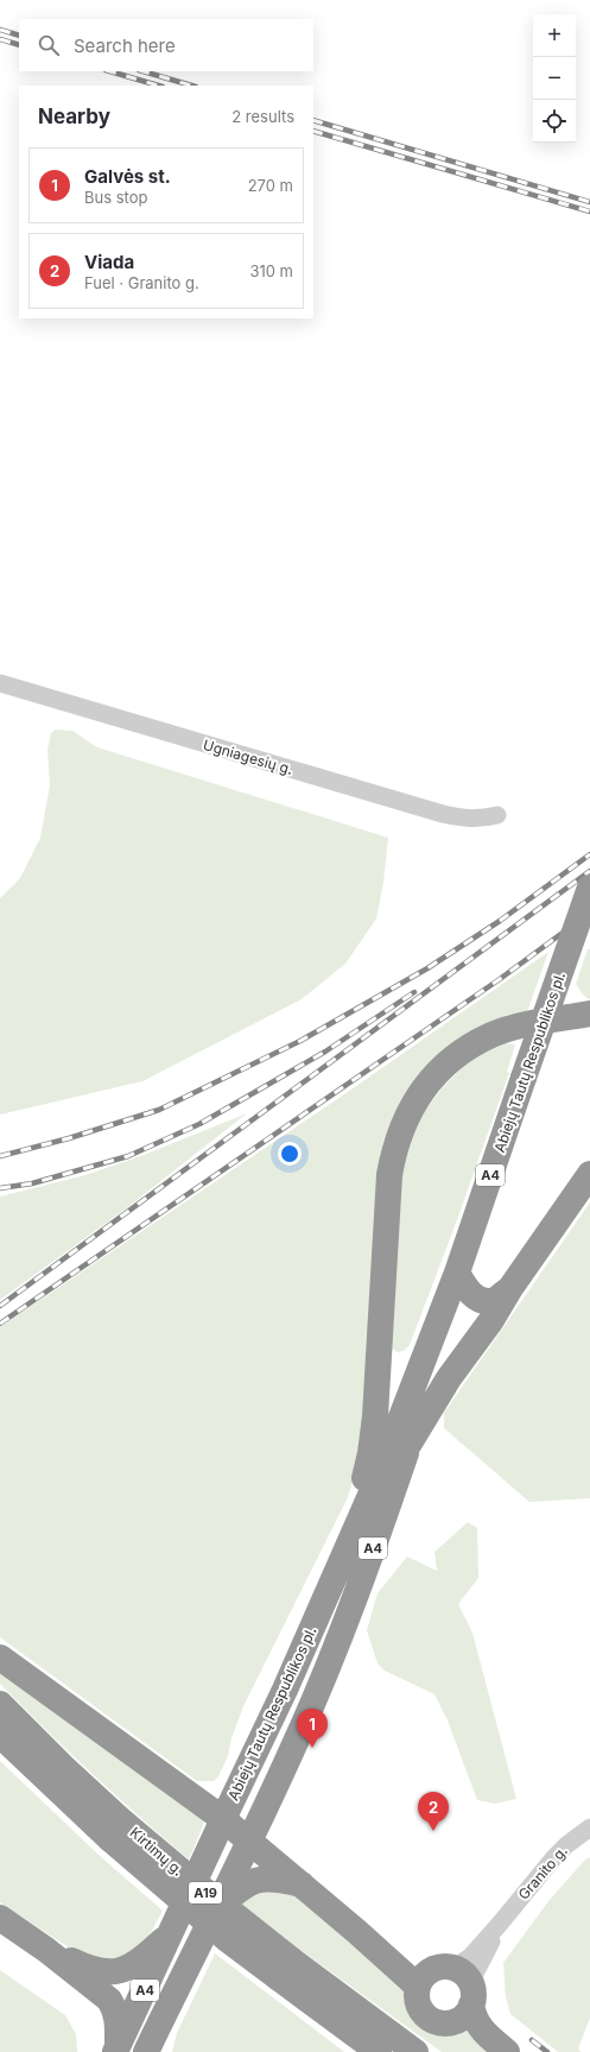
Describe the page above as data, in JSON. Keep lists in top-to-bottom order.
{
  "streets": {
    "highway": [
      "Abiejų Tautų Respublikos pl.",
      "A4",
      "Kirtimų g.",
      "A19"
    ],
    "street": ["Ugniagesių g.", "Granito g."]
  },
  "page": {
    "map_buttons": ["+", "−"],
    "search": "Search here",
    "heading": ["Nearby", "2 results"],
    "list": [
      {
        "mark": "1",
        "name": "Galvės st.",
        "note": "Bus stop",
        "value": "270 m"
      },
      {
        "mark": "2",
        "name": "Viada",
        "note": "Fuel · Granito g.",
        "value": "310 m"
      }
    ],
    "pins": ["1", "2"]
  }
}
